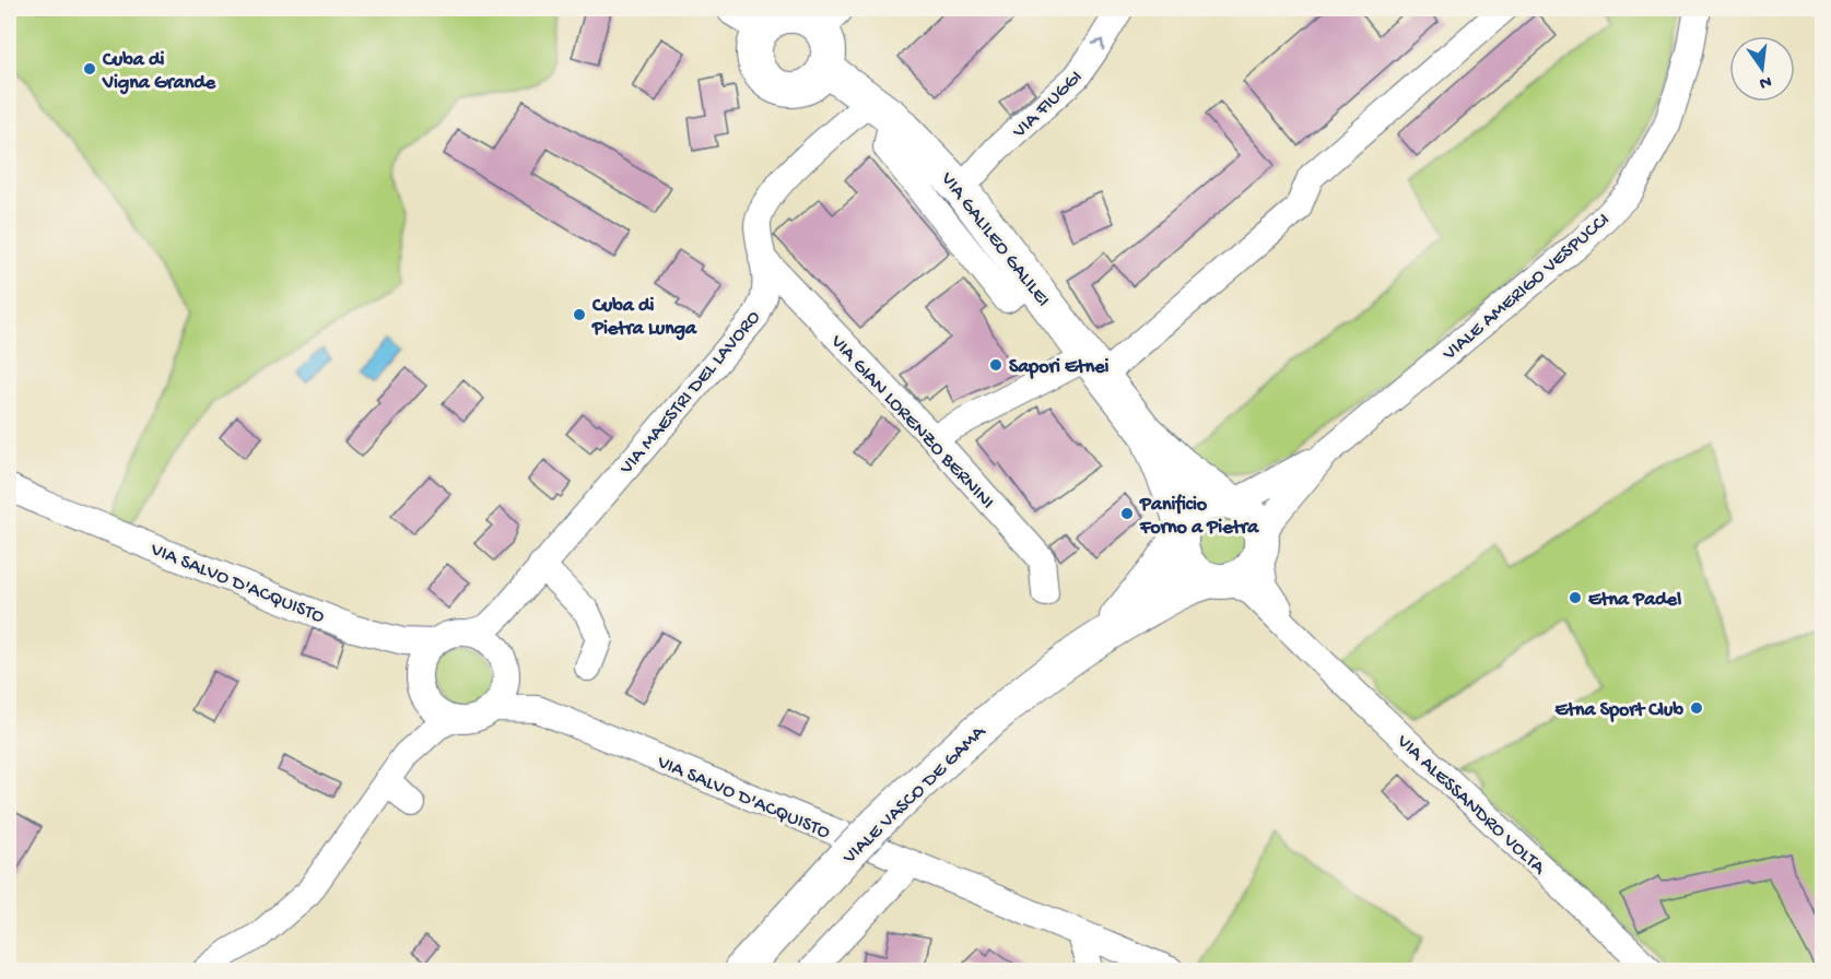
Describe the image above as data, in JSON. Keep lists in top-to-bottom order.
{
  "streets": {
    "main road": ["VIA GALILEO GALILEI", "VIALE VASCO DE GAMA"],
    "street": [
      "VIA FIUGGI",
      "VIALE AMERIGO VESPUCCI",
      "VIA MAESTRI DEL LAVORO",
      "VIA GIAN LORENZO BERNINI",
      "VIA SALVO D'ACQUISTO",
      "VIA ALESSANDRO VOLTA"
    ]
  },
  "crossings": [
    ["VIA FIUGGI", "VIA GALILEO GALILEI"],
    ["VIA GALILEO GALILEI", "VIA MAESTRI DEL LAVORO"],
    ["VIA MAESTRI DEL LAVORO", "VIA GIAN LORENZO BERNINI"]
  ],
  "places": [
    "Cuba di Vigna Grande",
    "Cuba di Pietra Lunga",
    "Sapori Etnei",
    "Panificio Forno a Pietra",
    "Etna Padel",
    "Etna Sport Club"
  ],
  "north": "bottom"
}
